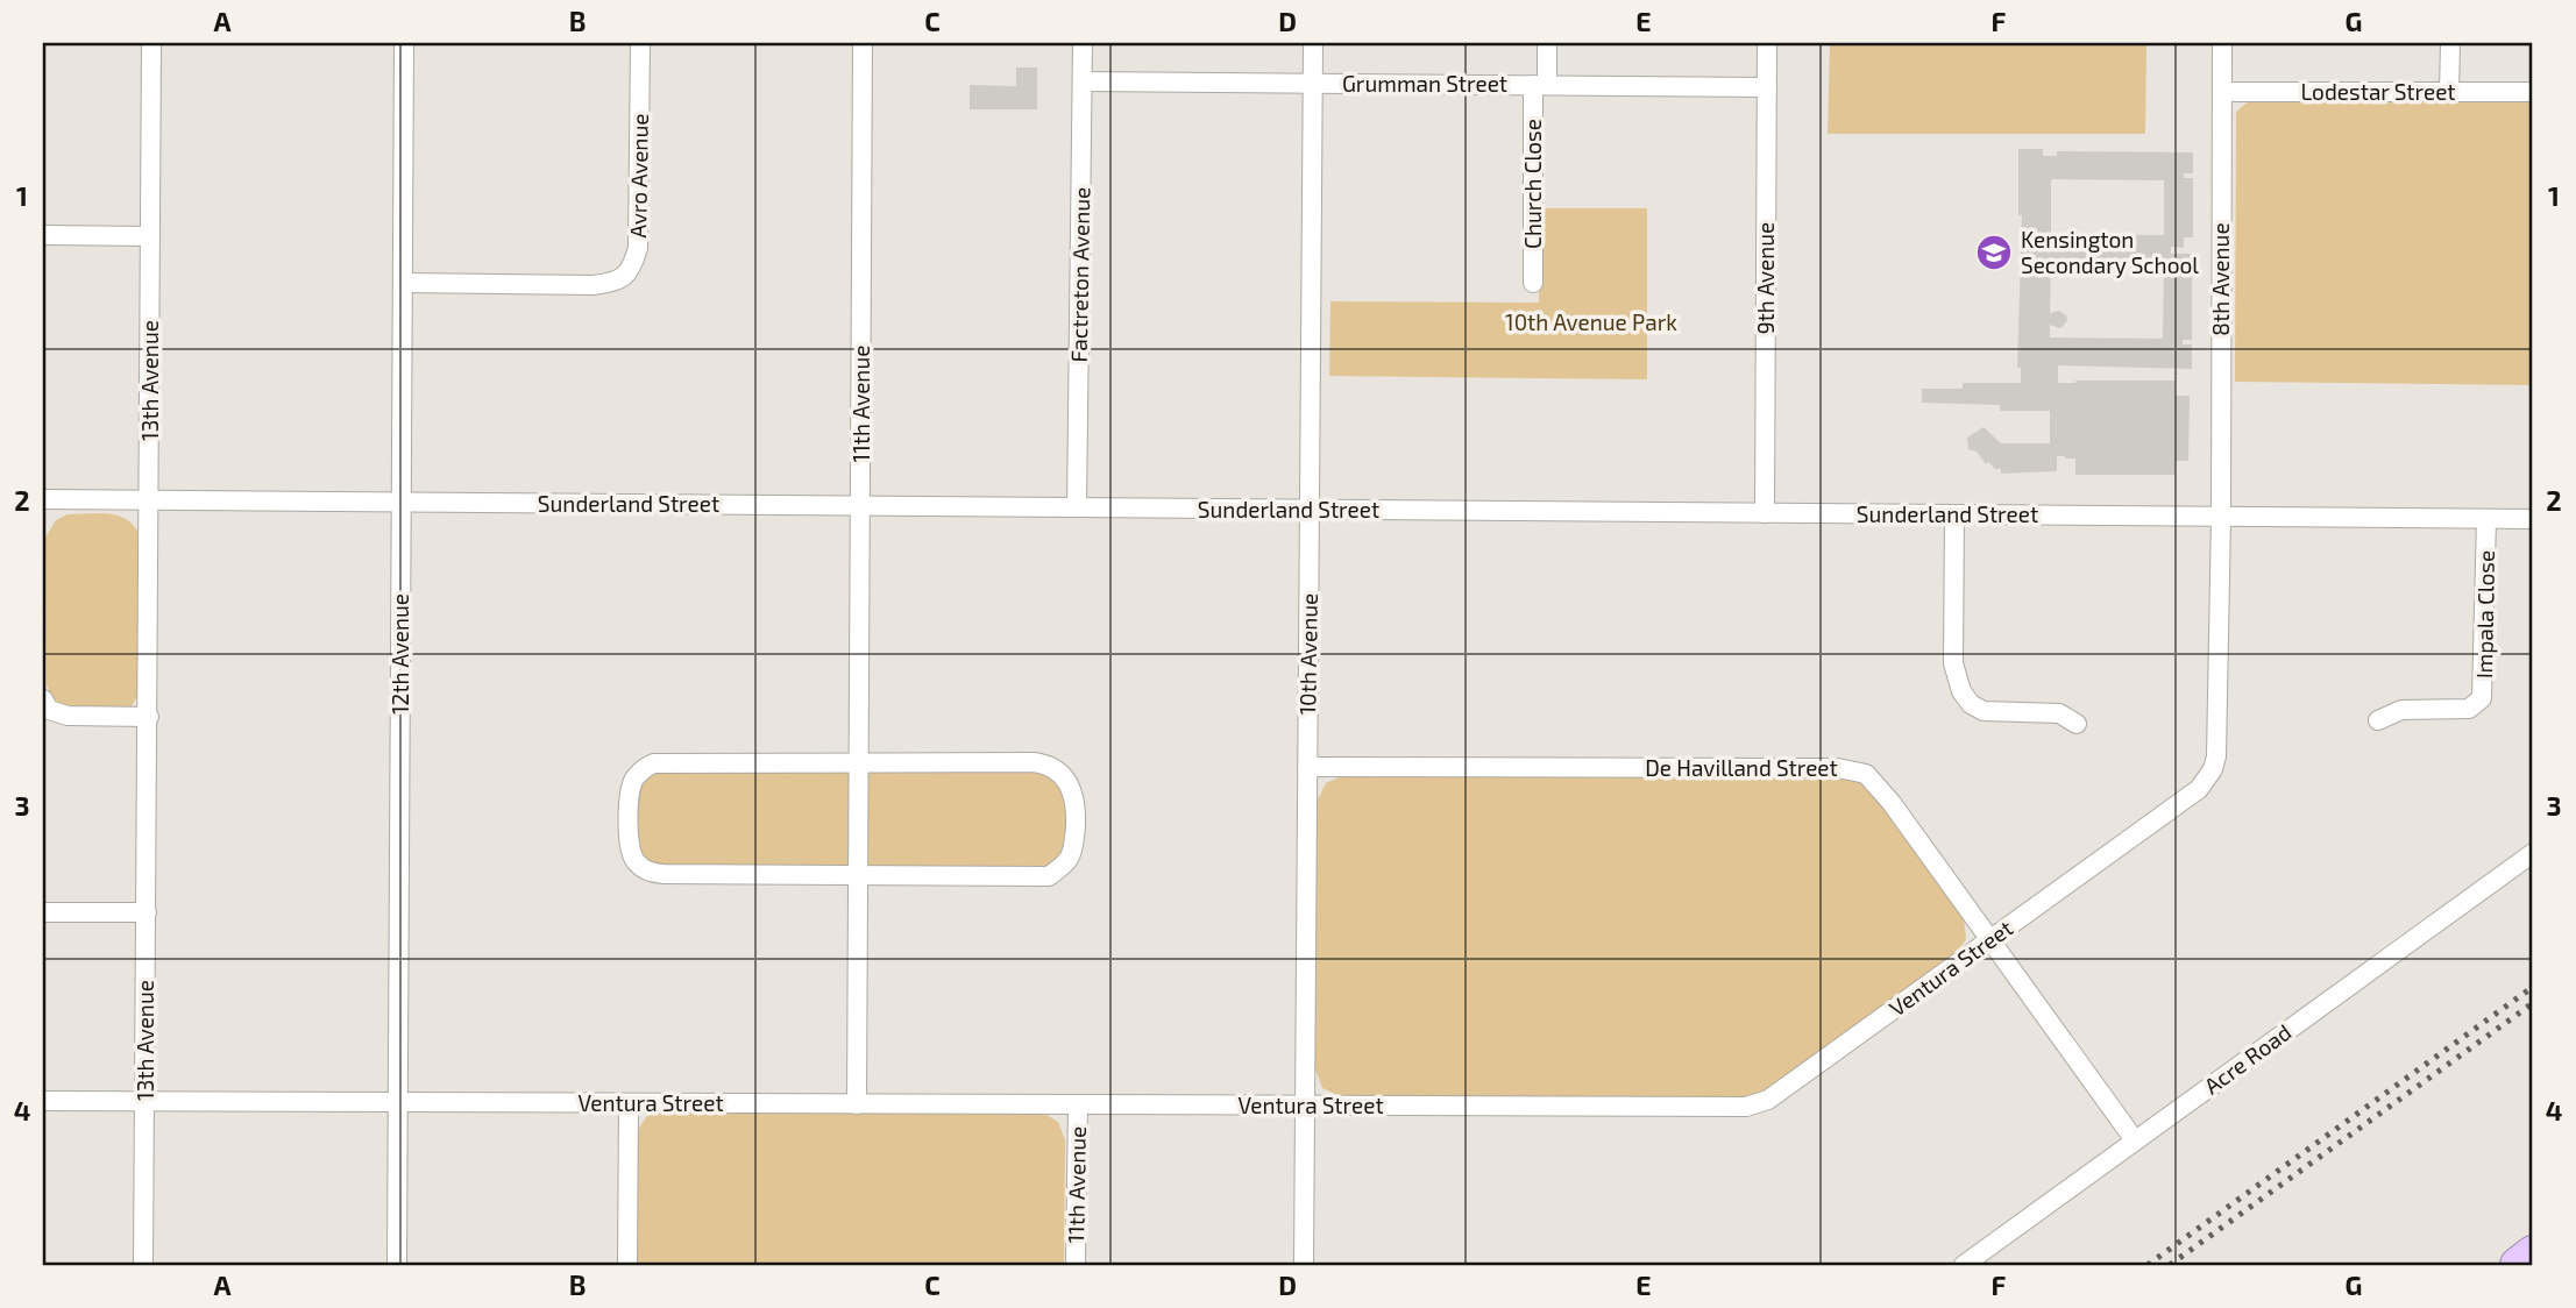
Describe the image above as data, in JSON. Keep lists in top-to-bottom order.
{
  "streets": {
    "street": [
      "Grumman Street",
      "Lodestar Street",
      "Avro Avenue",
      "Church Close",
      "Factreton Avenue",
      "9th Avenue",
      "8th Avenue",
      "13th Avenue",
      "11th Avenue",
      "Sunderland Street",
      "Impala Close",
      "12th Avenue",
      "10th Avenue",
      "De Havilland Street",
      "Ventura Street",
      "Acre Road"
    ]
  },
  "crossings": [
    ["Grumman Street", "Church Close"],
    ["Grumman Street", "Factreton Avenue"],
    ["Grumman Street", "9th Avenue"],
    ["Grumman Street", "10th Avenue"],
    ["Lodestar Street", "8th Avenue"],
    ["Avro Avenue", "12th Avenue"],
    ["Factreton Avenue", "Sunderland Street"],
    ["9th Avenue", "Sunderland Street"],
    ["8th Avenue", "Sunderland Street"],
    ["8th Avenue", "Ventura Street"],
    ["13th Avenue", "Sunderland Street"],
    ["13th Avenue", "Ventura Street"],
    ["11th Avenue", "Sunderland Street"],
    ["11th Avenue", "Ventura Street"],
    ["Sunderland Street", "Impala Close"],
    ["Sunderland Street", "12th Avenue"],
    ["Sunderland Street", "10th Avenue"],
    ["Sunderland Street", "Ventura Street"],
    ["12th Avenue", "Ventura Street"],
    ["10th Avenue", "De Havilland Street"],
    ["10th Avenue", "Ventura Street"],
    ["De Havilland Street", "Ventura Street"],
    ["De Havilland Street", "Acre Road"]
  ],
  "parks": ["10th Avenue Park"],
  "places": {
    "school or university": ["Kensington Secondary School"]
  },
  "grid": {
    "columns": [
      "A",
      "B",
      "C",
      "D",
      "E",
      "F",
      "G"
    ],
    "rows": [
      "1",
      "2",
      "3",
      "4"
    ]
  }
}
